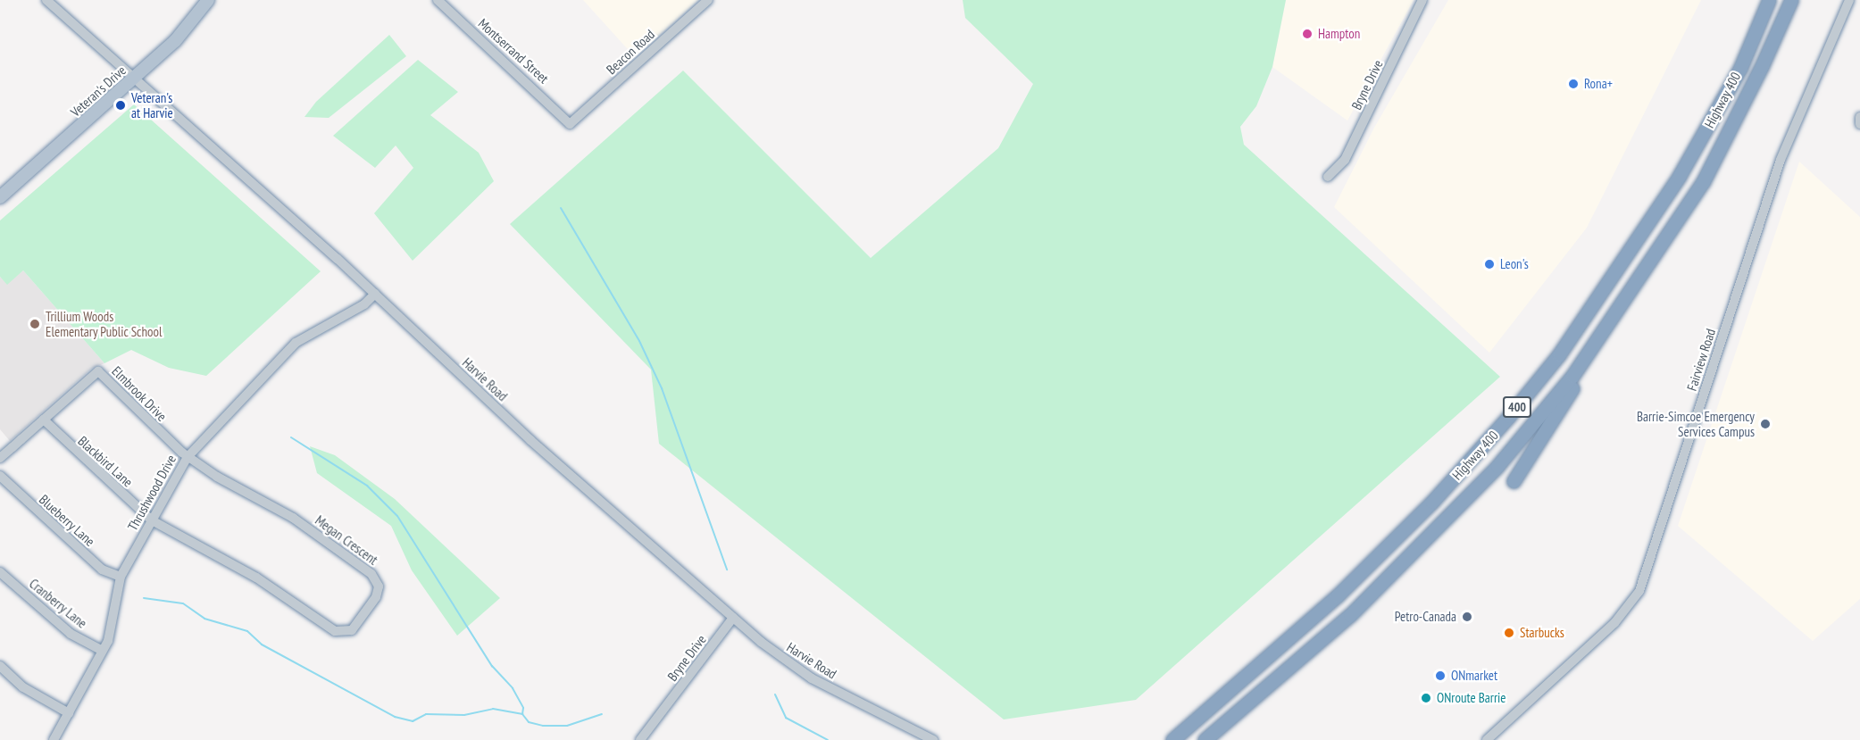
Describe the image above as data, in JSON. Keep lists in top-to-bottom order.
{
  "streets": {
    "highway": ["Highway 400", "400"],
    "main road": ["Veteran's Drive"],
    "street": [
      "Montserrand Street",
      "Beacon Road",
      "Bryne Drive",
      "Fairview Road",
      "Harvie Road",
      "Elmbrook Drive",
      "Blackbird Lane",
      "Thrushwood Drive",
      "Blueberry Lane",
      "Megan Crescent",
      "Cranberry Lane"
    ]
  },
  "crossings": [
    ["Montserrand Street", "Beacon Road"],
    ["Bryne Drive", "Harvie Road"],
    ["Veteran's Drive", "Harvie Road"],
    ["Harvie Road", "Thrushwood Drive"],
    ["Elmbrook Drive", "Blackbird Lane"],
    ["Elmbrook Drive", "Thrushwood Drive"],
    ["Elmbrook Drive", "Megan Crescent"],
    ["Blackbird Lane", "Thrushwood Drive"],
    ["Blackbird Lane", "Megan Crescent"],
    ["Thrushwood Drive", "Blueberry Lane"],
    ["Thrushwood Drive", "Megan Crescent"],
    ["Thrushwood Drive", "Cranberry Lane"]
  ],
  "places": [
    "Hampton",
    "Rona+",
    "Veteran's at Harvie",
    "Leon's",
    "Trillium Woods Elementary Public School",
    "Barrie-Simcoe Emergency Services Campus",
    "Petro-Canada",
    "Starbucks",
    "ONmarket",
    "ONroute Barrie"
  ]
}
